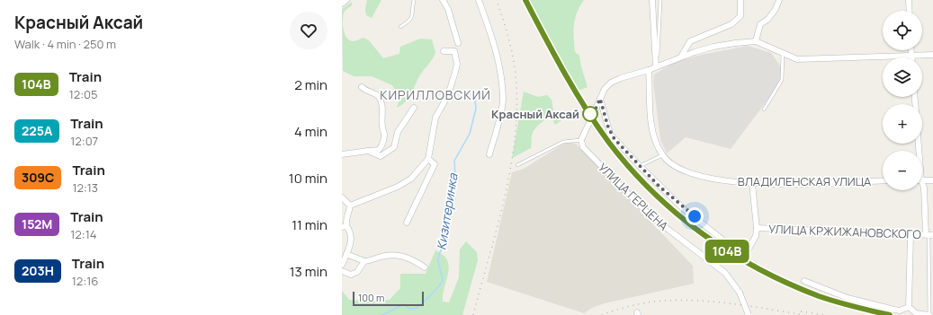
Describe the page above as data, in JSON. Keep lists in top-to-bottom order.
{
  "streets": {
    "street": ["ВЛАДИЛЕНСКАЯ УЛИЦА", "УЛИЦА ГЕРЦЕНА", "УЛИЦА КРЖИЖАНОВСКОГО"]
  },
  "districts": ["КИРИЛЛОВСКИЙ"],
  "water": ["Кизитеринка"],
  "places": ["Красный Аксай"],
  "scale_bar": "100 m",
  "page": {
    "heading": ["Красный Аксай", "Walk · 4 min · 250 m"],
    "on_map": "104В",
    "map_buttons": ["+", "−"],
    "list": [
      {
        "mark": "104В",
        "name": "Train",
        "note": "12:05",
        "value": "2 min"
      },
      {
        "mark": "225А",
        "name": "Train",
        "note": "12:07",
        "value": "4 min"
      },
      {
        "mark": "309С",
        "name": "Train",
        "note": "12:13",
        "value": "10 min"
      },
      {
        "mark": "152М",
        "name": "Train",
        "note": "12:14",
        "value": "11 min"
      },
      {
        "mark": "203Н",
        "name": "Train",
        "note": "12:16",
        "value": "13 min"
      }
    ],
    "scale": "100 m"
  }
}
